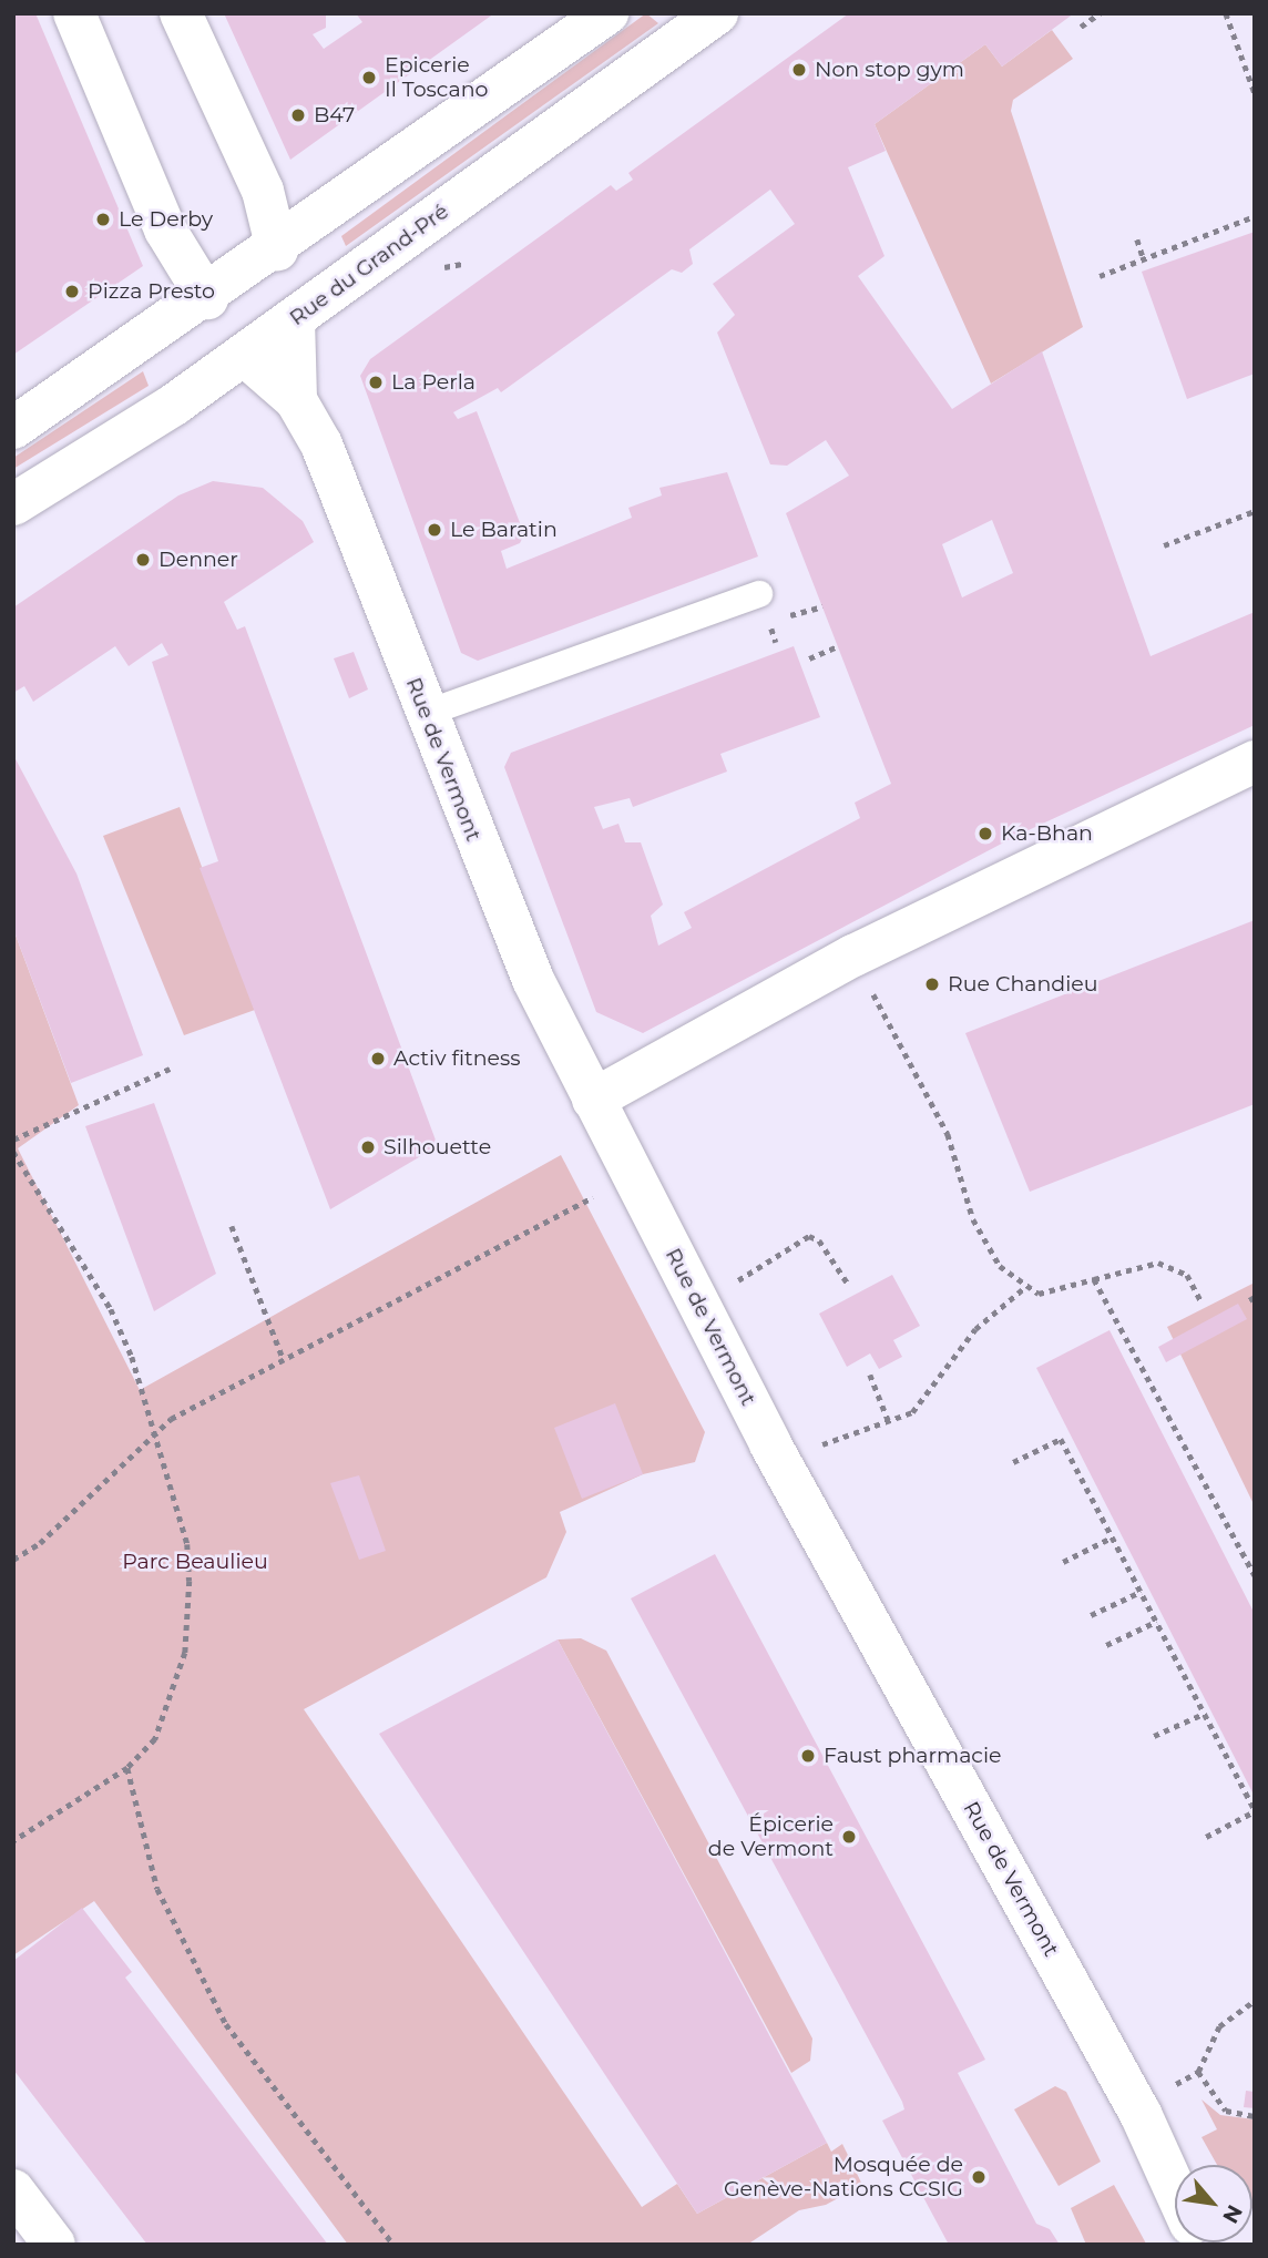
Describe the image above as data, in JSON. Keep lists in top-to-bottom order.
{
  "streets": {
    "street": ["Rue du Grand-Pré", "Rue de Vermont"]
  },
  "crossings": [
    ["Rue du Grand-Pré", "Rue de Vermont"]
  ],
  "parks": ["Parc Beaulieu"],
  "places": [
    "Non stop gym",
    "Epicerie Il Toscano",
    "B47",
    "Le Derby",
    "Pizza Presto",
    "La Perla",
    "Le Baratin",
    "Denner",
    "Ka-Bhan",
    "Rue Chandieu",
    "Activ fitness",
    "Silhouette",
    "Faust pharmacie",
    "Épicerie de Vermont",
    "Mosquée de Genève-Nations CCSIG"
  ],
  "north": "bottom right"
}
